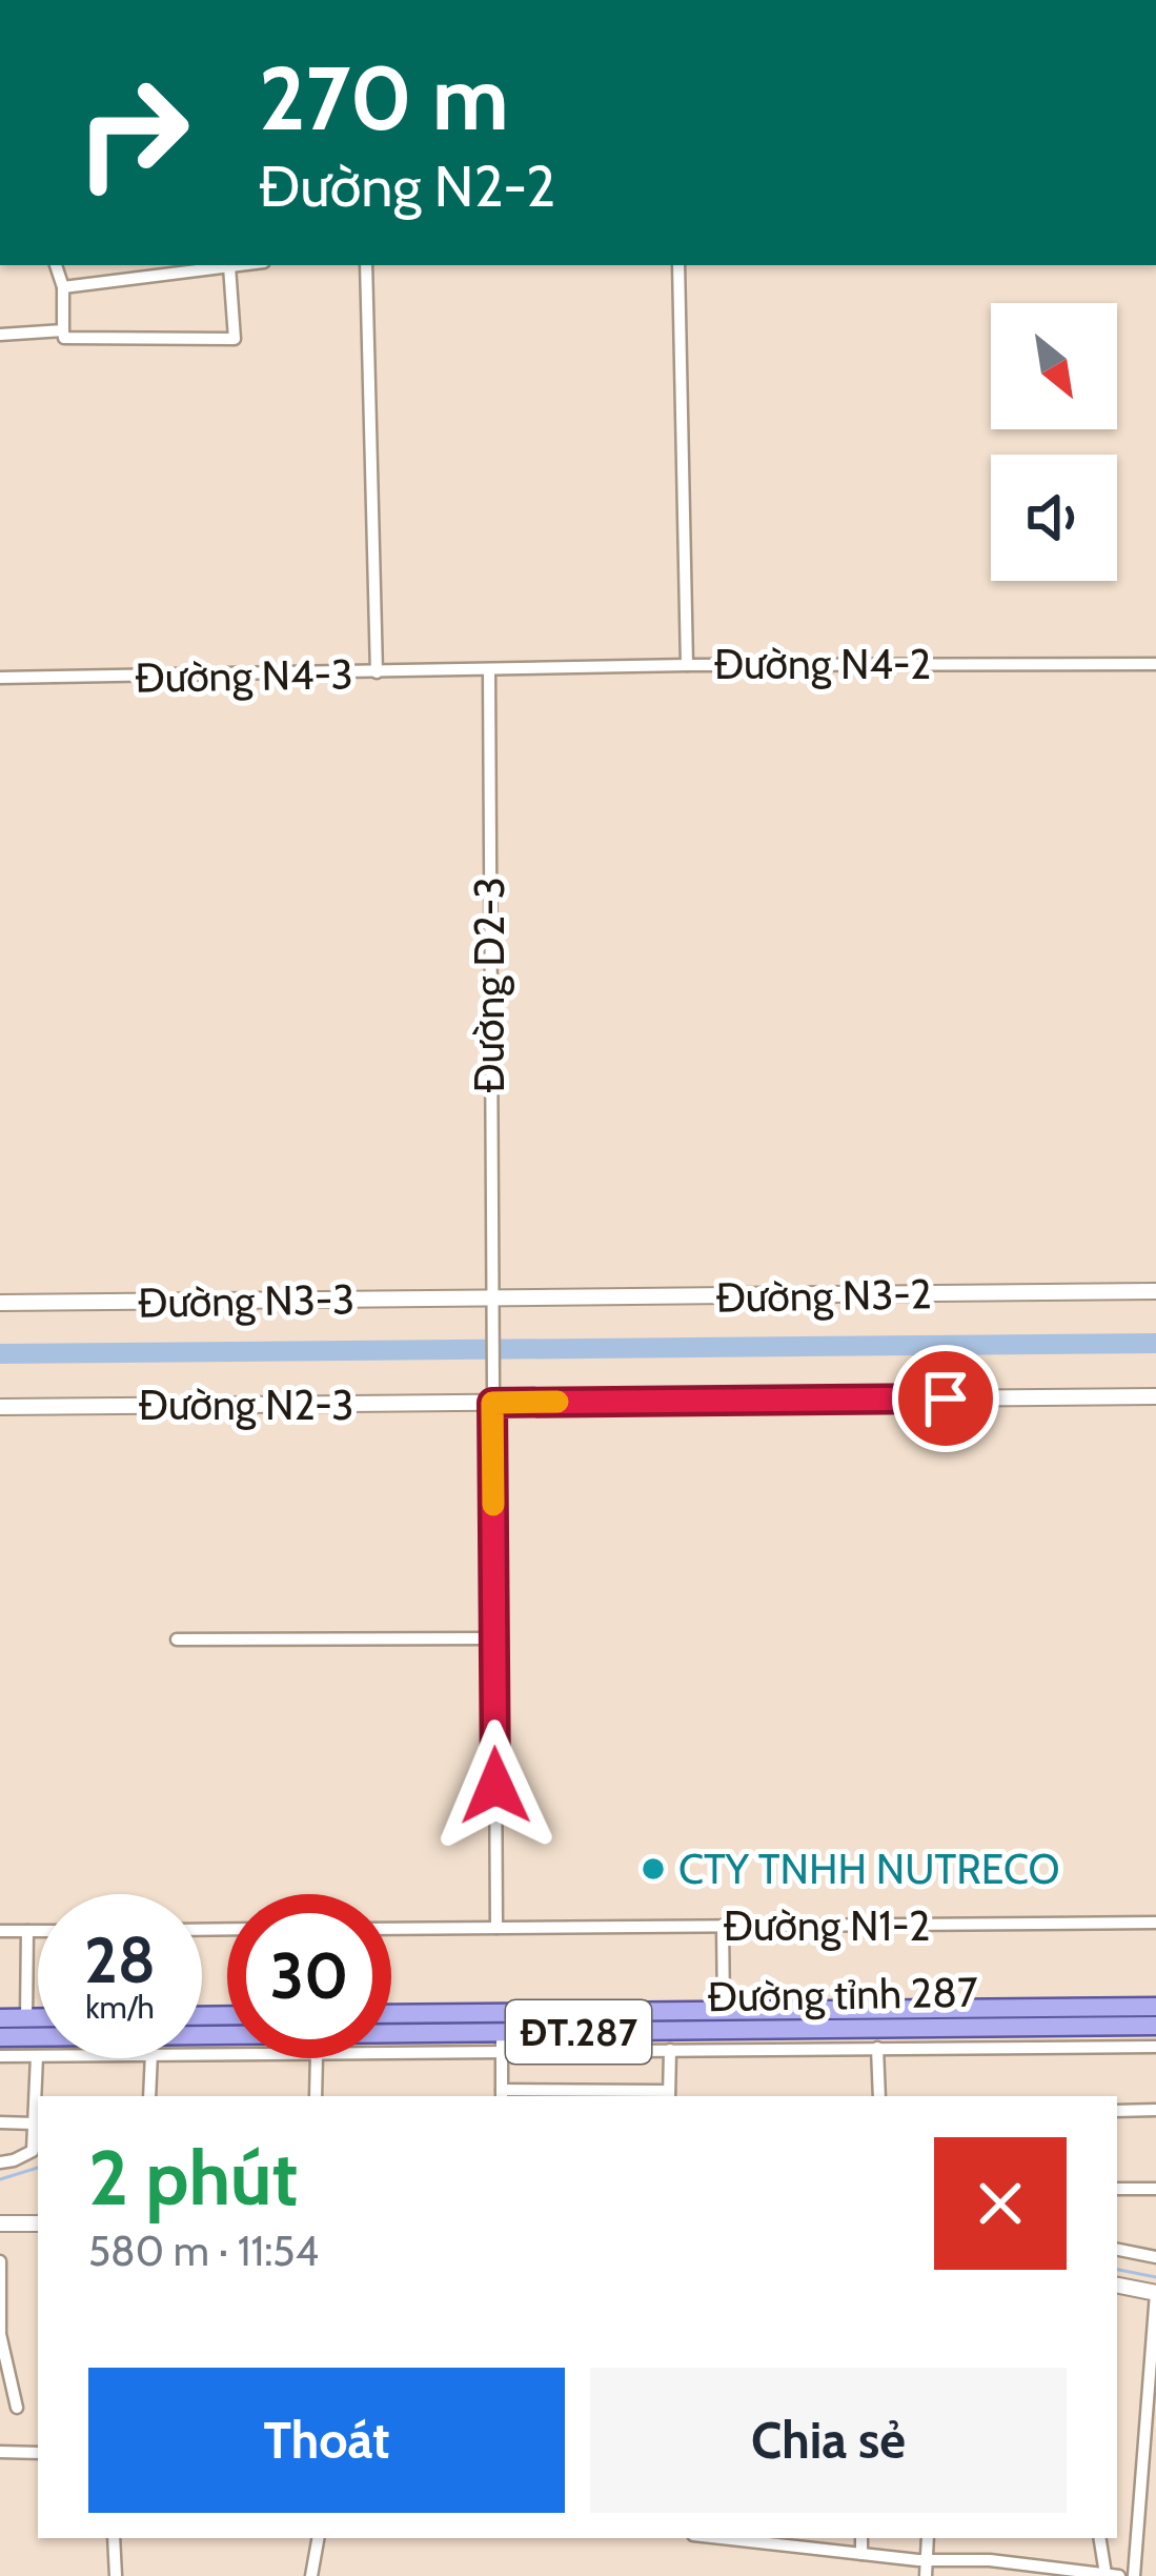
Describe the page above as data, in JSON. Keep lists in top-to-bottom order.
{
  "streets": {
    "main road": ["Đường tỉnh 287", "ĐT.287"],
    "street": [
      "Đường N4-2",
      "Đường N4-3",
      "Đường D2-3",
      "Đường N3-2",
      "Đường N3-3",
      "Đường N2-3",
      "Đường N1-2"
    ]
  },
  "crossings": [
    ["Đường N4-2", "Đường N4-3"],
    ["Đường N4-2", "Đường D2-3"],
    ["Đường N4-3", "Đường D2-3"],
    ["Đường D2-3", "Đường N3-2"],
    ["Đường D2-3", "Đường N3-3"],
    ["Đường D2-3", "Đường N2-3"],
    ["Đường D2-3", "Đường N1-2"],
    ["Đường N3-2", "Đường N3-3"]
  ],
  "places": ["CTY TNHH NUTRECO"],
  "north": "bottom right",
  "page": {
    "turn": ["270 m", "Đường N2-2"],
    "speed": "28 km/h",
    "limit": "30",
    "heading": ["2 phút", "580 m · 11:54"],
    "buttons": ["Thoát", "Chia sẻ"]
  }
}
